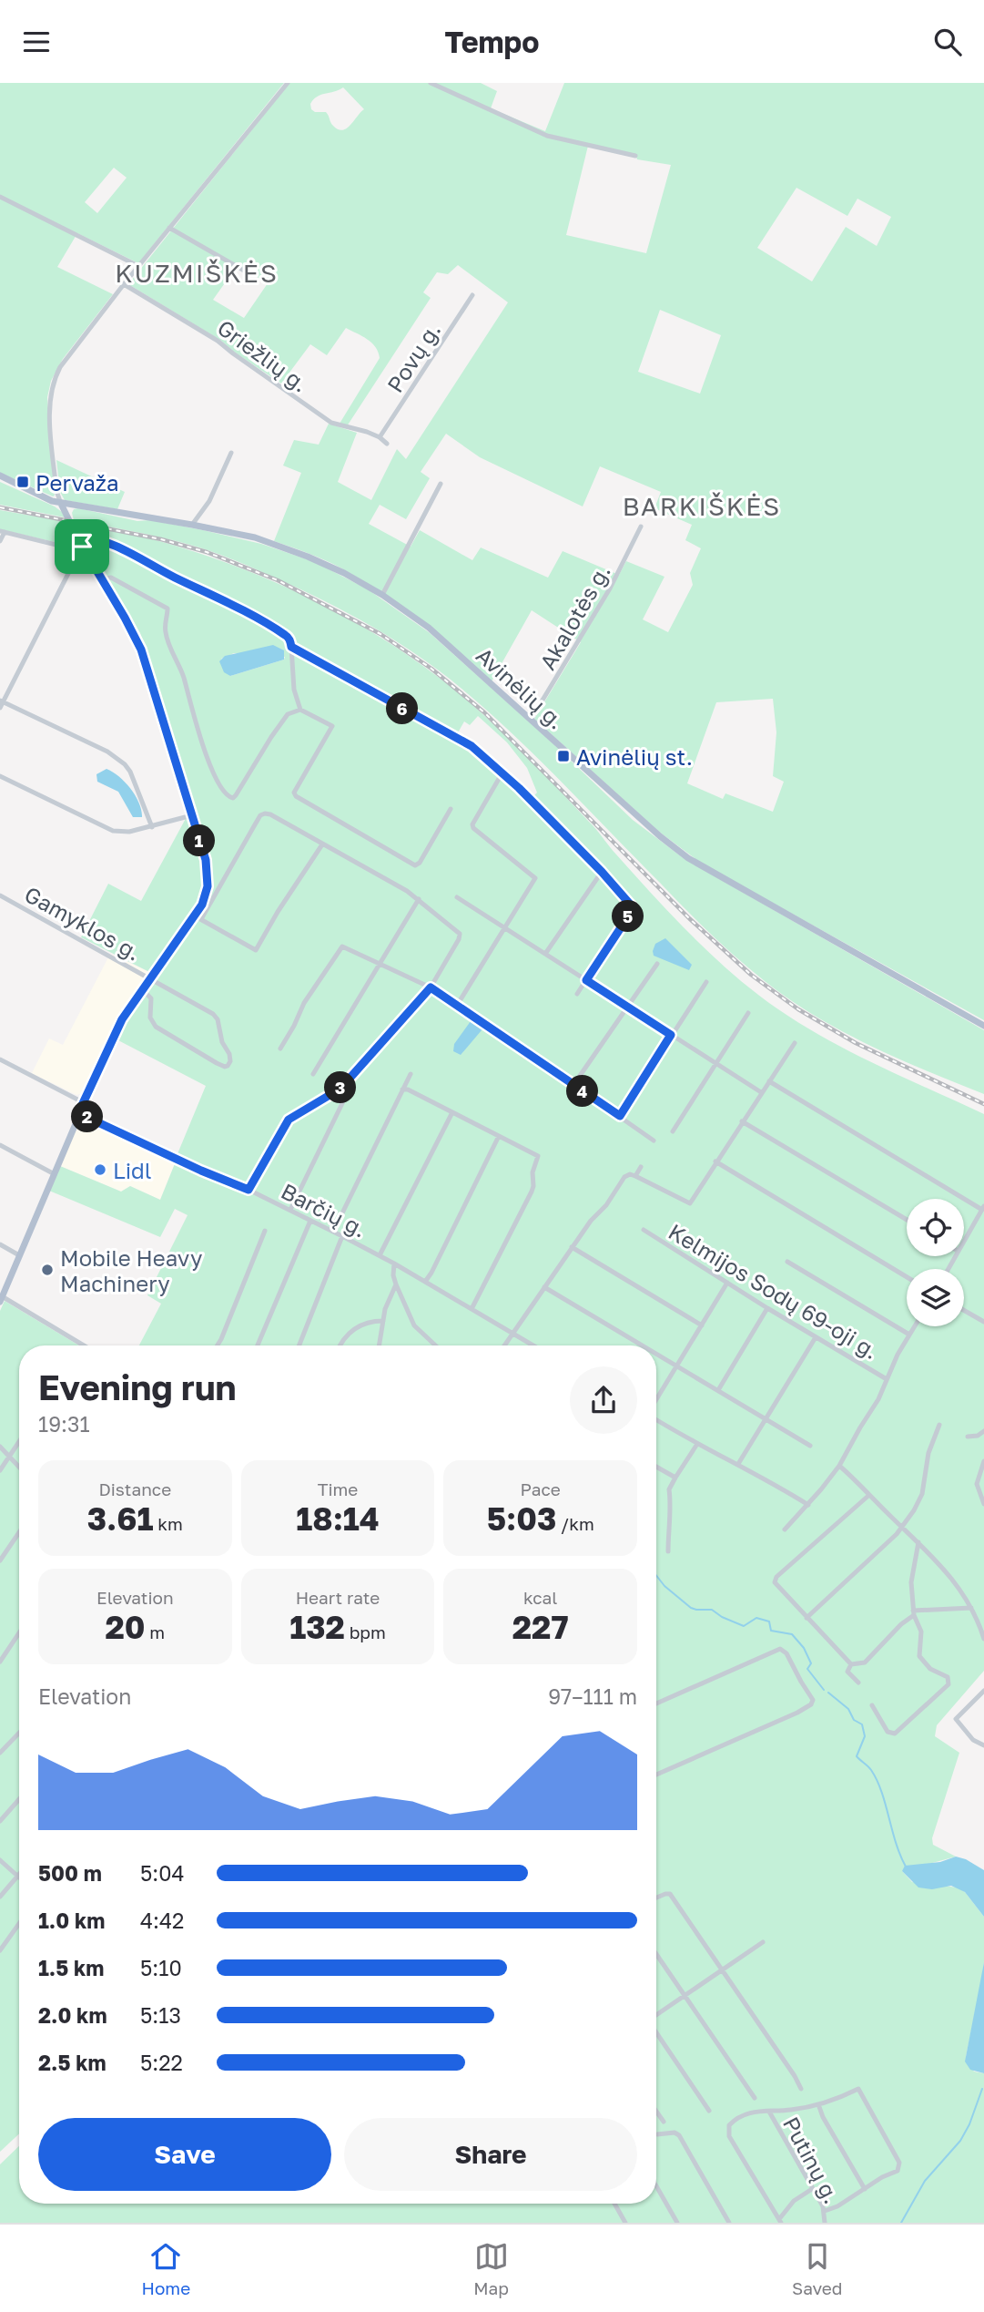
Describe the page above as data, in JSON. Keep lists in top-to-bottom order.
{
  "streets": {
    "main road": ["Avinėlių g."],
    "street": [
      "Griežlių g.",
      "Povų g.",
      "Akalotės g.",
      "Gamyklos g.",
      "Barčių g.",
      "Kelmijos Sodų 69-oji g.",
      "Putinų g."
    ]
  },
  "crossings": [
    ["Griežlių g.", "Povų g."],
    ["Akalotės g.", "Avinėlių g."]
  ],
  "districts": ["KUZMIŠKĖS", "BARKIŠKĖS"],
  "places": {
    "transit": ["Pervaža", "Avinėlių st."],
    "other": ["Lidl", "Mobile Heavy Machinery"]
  },
  "page": {
    "header": "Tempo",
    "pins": [
      "6",
      "1",
      "5",
      "3",
      "4",
      "2"
    ],
    "heading": ["Evening run", "19:31"],
    "stats": [
      ["Distance", "3.61 km"],
      ["Time", "18:14"],
      ["Pace", "5:03 /km"],
      ["Elevation", "20 m"],
      ["Heart rate", "132 bpm"],
      ["kcal", "227"]
    ],
    "chart": ["Elevation", "97–111 m"],
    "list": [
      {
        "name": "500 m",
        "note": "5:04"
      },
      {
        "name": "1.0 km",
        "note": "4:42"
      },
      {
        "name": "1.5 km",
        "note": "5:10"
      },
      {
        "name": "2.0 km",
        "note": "5:13"
      },
      {
        "name": "2.5 km",
        "note": "5:22"
      }
    ],
    "buttons": ["Save", "Share"],
    "tabs": ["Home", "Map", "Saved"]
  }
}
